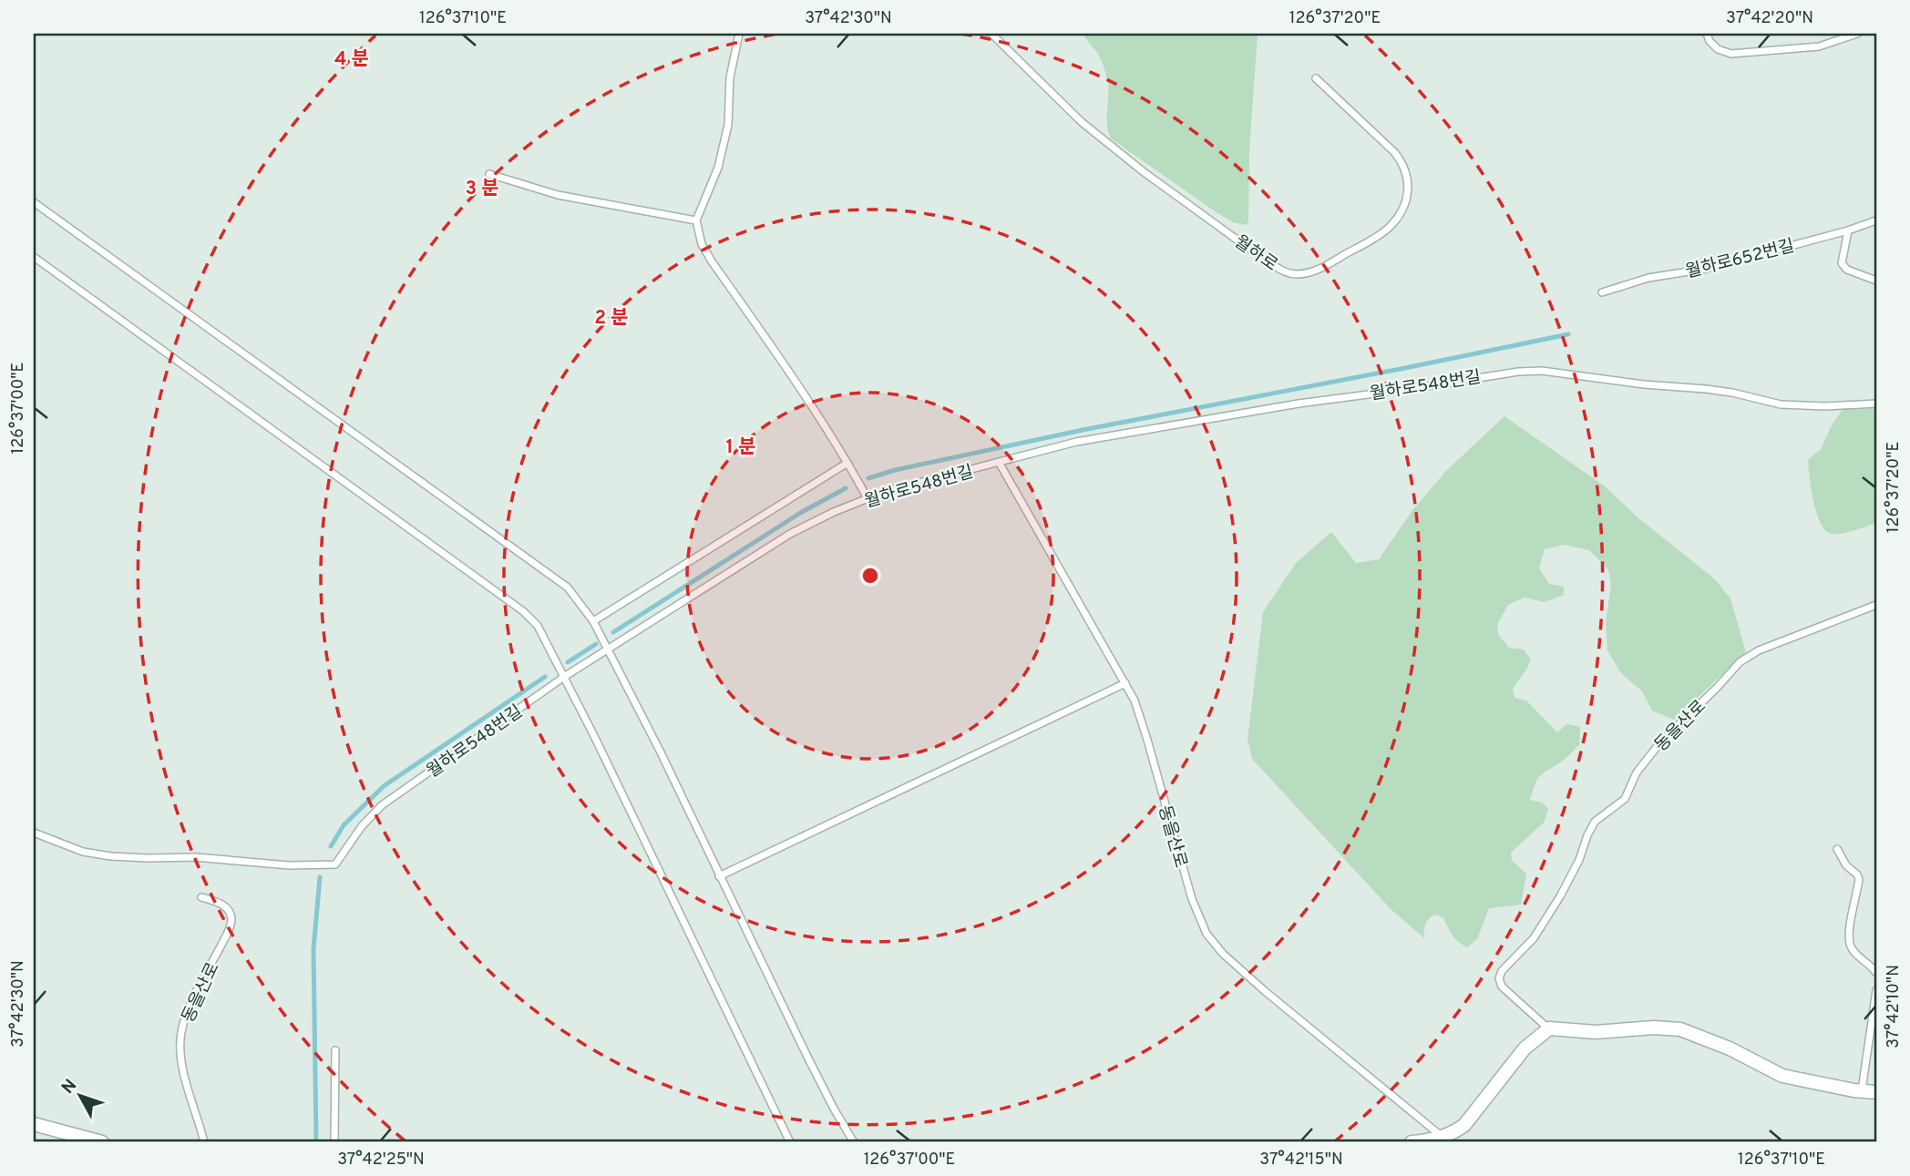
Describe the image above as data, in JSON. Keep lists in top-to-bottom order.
{
  "streets": {
    "lane": [
      "월하로",
      "월하로652번길",
      "월하로548번길",
      "동을산로"
    ]
  },
  "crossings": [
    ["월하로548번길", "동을산로"]
  ],
  "north": "top left",
  "coordinates": [
    "126°37'10\"E",
    "37°42'30\"N",
    "126°37'20\"E",
    "37°42'20\"N",
    "126°37'00\"E",
    "37°42'10\"N",
    "37°42'25\"N",
    "37°42'15\"N"
  ],
  "rings": [
    "4 분",
    "3 분",
    "2 분",
    "1 분"
  ]
}
